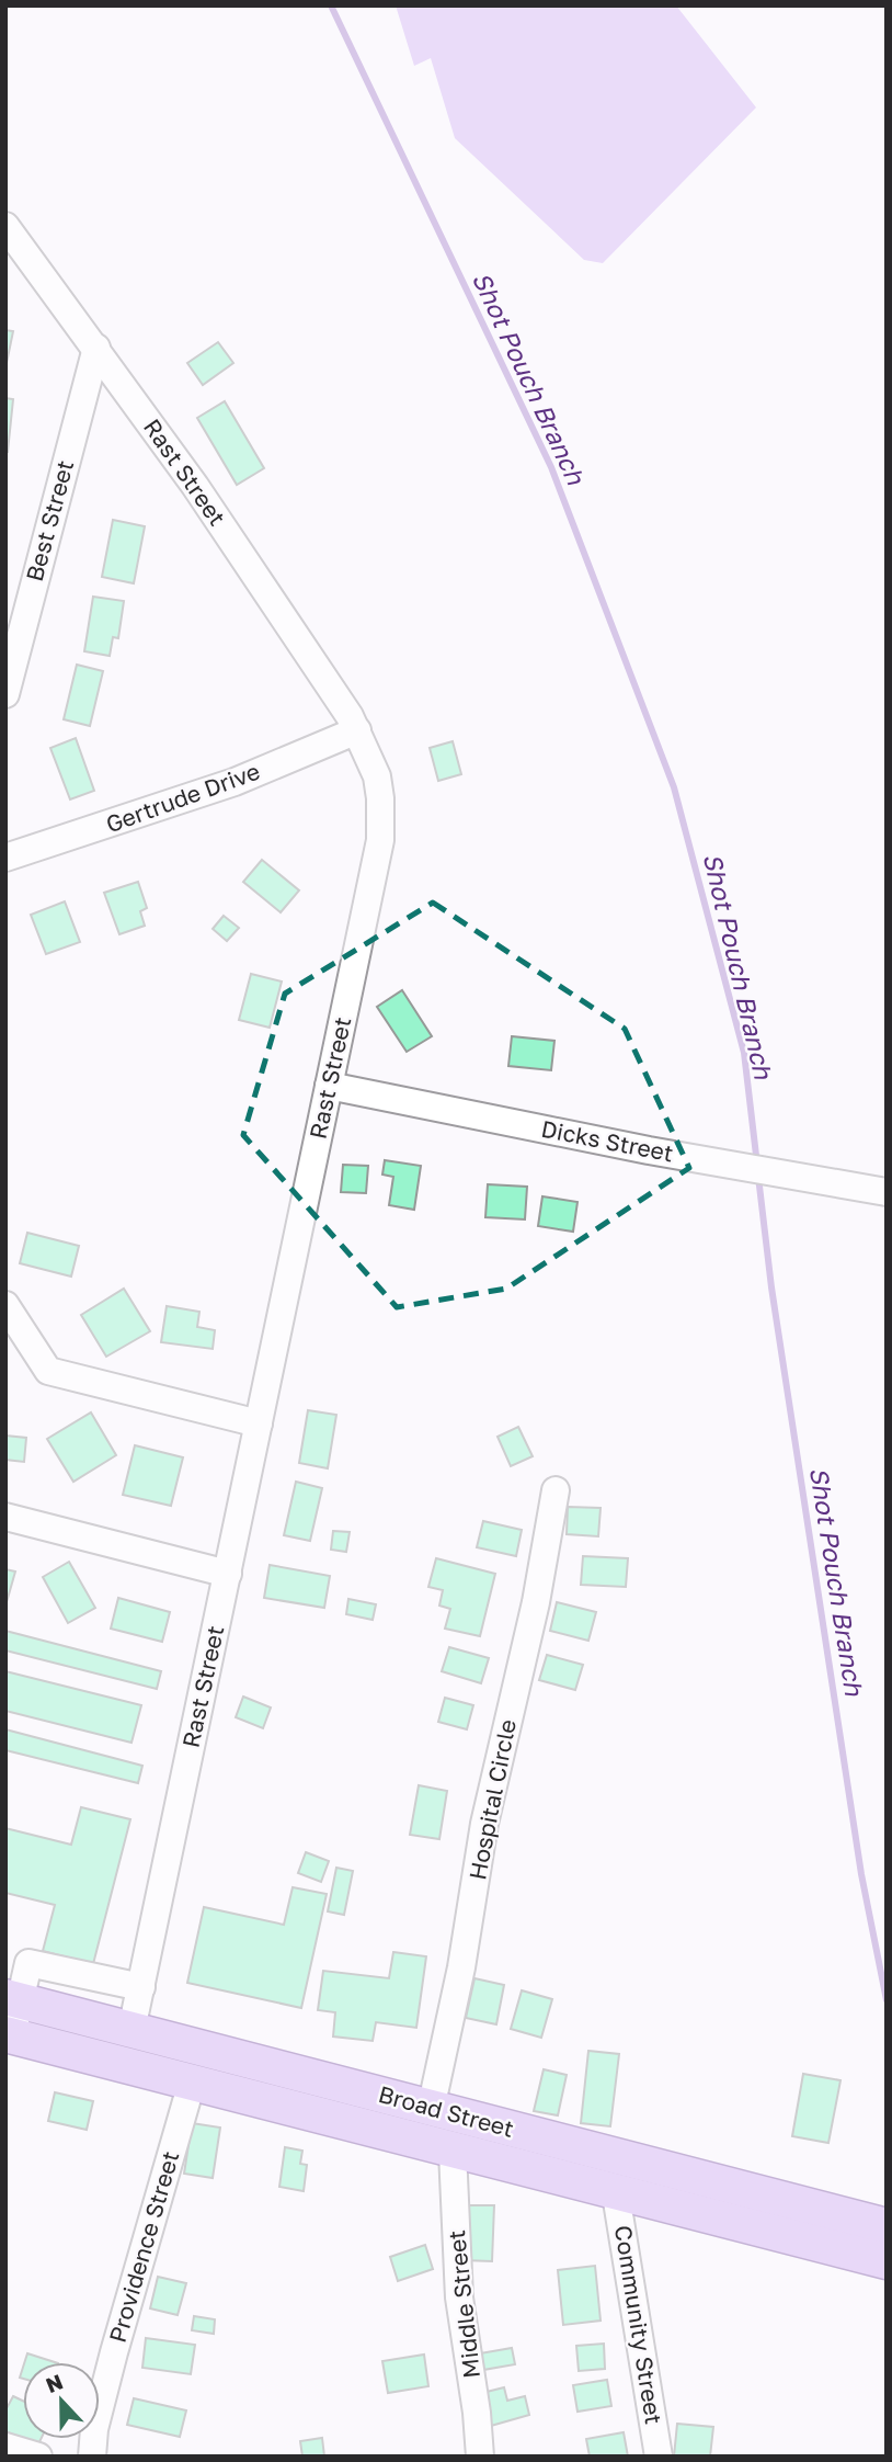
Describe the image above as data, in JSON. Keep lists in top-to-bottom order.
{
  "streets": {
    "main road": ["Broad Street"],
    "street": [
      "Rast Street",
      "Best Street",
      "Gertrude Drive",
      "Dicks Street",
      "Hospital Circle",
      "Providence Street",
      "Middle Street",
      "Community Street"
    ]
  },
  "crossings": [
    ["Rast Street", "Best Street"],
    ["Rast Street", "Gertrude Drive"],
    ["Rast Street", "Dicks Street"],
    ["Rast Street", "Broad Street"],
    ["Hospital Circle", "Broad Street"],
    ["Broad Street", "Providence Street"],
    ["Broad Street", "Middle Street"],
    ["Broad Street", "Community Street"]
  ],
  "water": ["Shot Pouch Branch"],
  "north": "top"
}
